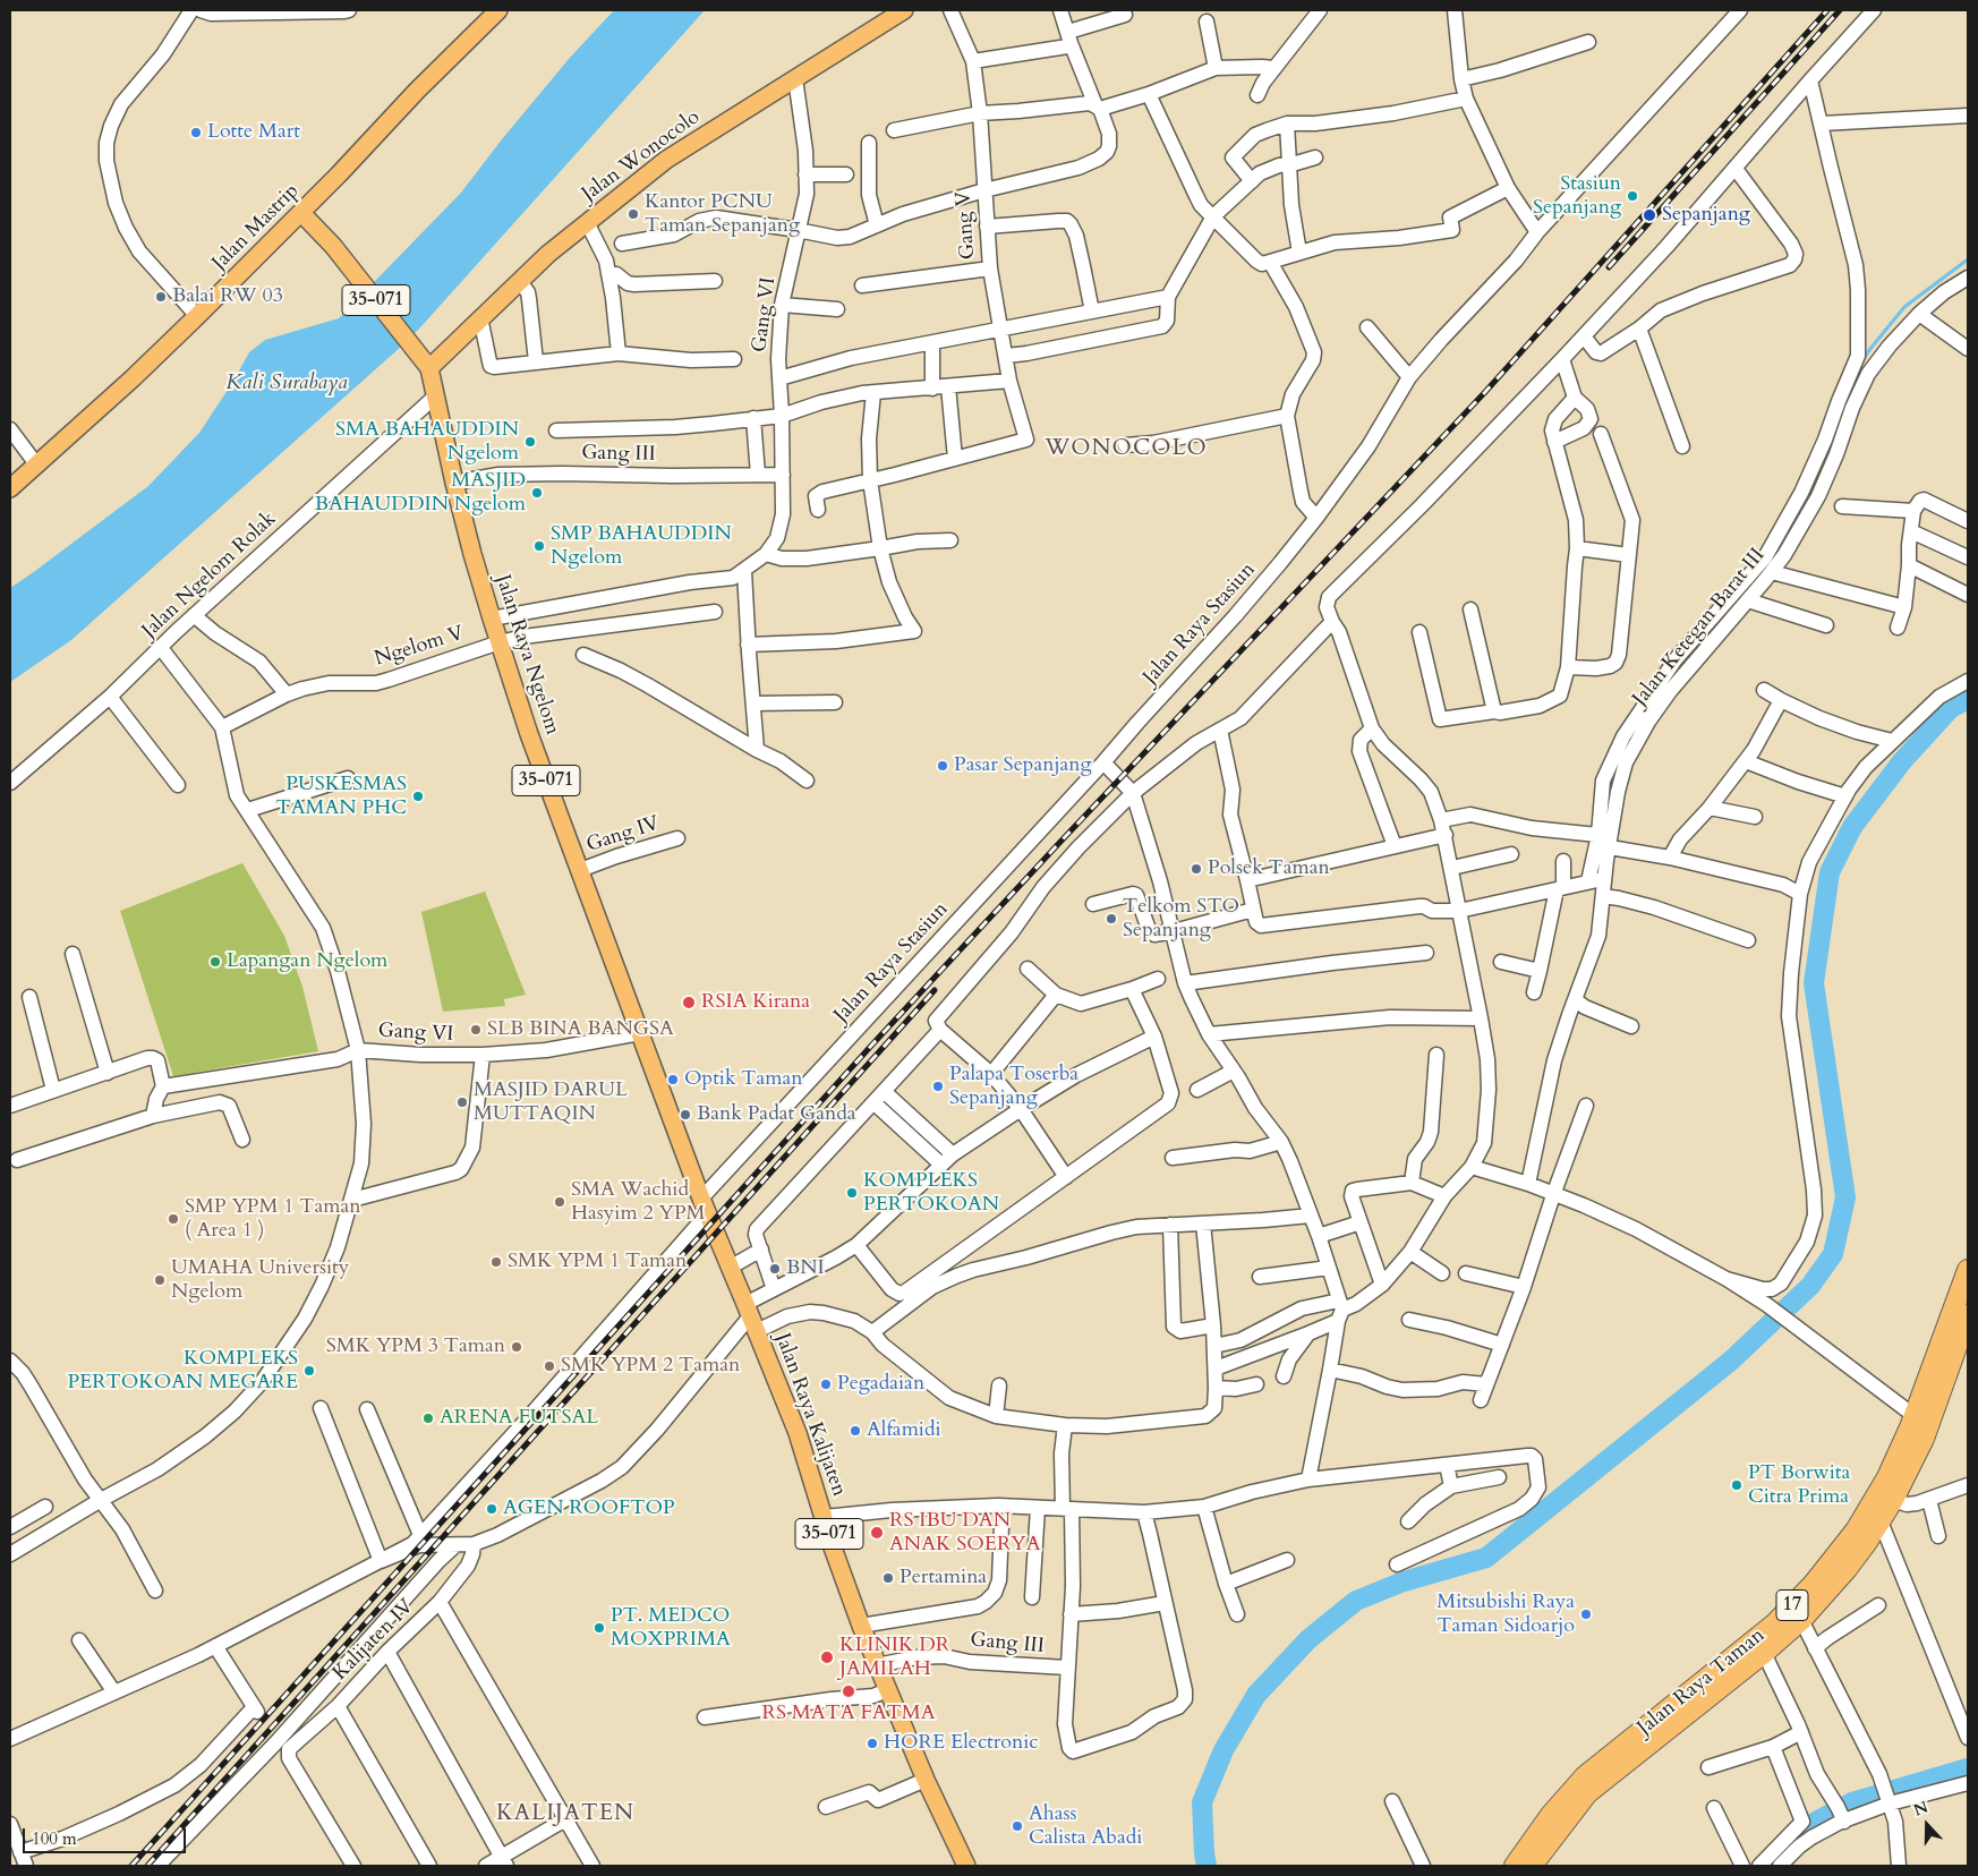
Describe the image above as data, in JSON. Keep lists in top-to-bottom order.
{
  "streets": {
    "highway": ["17", "Jalan Raya Taman"],
    "main road": [
      "Jalan Wonocolo",
      "Jalan Mastrip",
      "35-071",
      "Jalan Raya Ngelom",
      "Jalan Raya Kalijaten"
    ],
    "street": [
      "Gang V",
      "Gang VI",
      "Gang III",
      "Jalan Ngelom Rolak",
      "Jalan Raya Stasiun",
      "Jalan Ketegan Barat III",
      "Ngelom V",
      "Gang IV",
      "Kalijaten IV"
    ]
  },
  "crossings": [
    ["Jalan Wonocolo", "Gang VI"],
    ["Jalan Wonocolo", "Jalan Raya Ngelom"],
    ["Jalan Mastrip", "Jalan Raya Ngelom"],
    ["Gang VI", "Gang III"],
    ["Gang VI", "Jalan Raya Ngelom"],
    ["Gang III", "Jalan Raya Ngelom"],
    ["Gang III", "Jalan Raya Kalijaten"],
    ["Jalan Ngelom Rolak", "Jalan Raya Ngelom"],
    ["Jalan Raya Stasiun", "Jalan Raya Ngelom"],
    ["Jalan Raya Stasiun", "Jalan Raya Kalijaten"],
    ["Ngelom V", "Jalan Raya Ngelom"],
    ["Jalan Raya Ngelom", "Gang IV"],
    ["Jalan Raya Ngelom", "Jalan Raya Kalijaten"]
  ],
  "districts": ["WONOCOLO", "KALIJATEN"],
  "water": ["Kali Surabaya"],
  "places": [
    "Lotte Mart",
    "Stasiun Sepanjang",
    "Kantor PCNU Taman Sepanjang",
    "Sepanjang",
    "Balai RW 03",
    "SMA BAHAUDDIN Ngelom",
    "MASJID BAHAUDDIN Ngelom",
    "SMP BAHAUDDIN Ngelom",
    "Pasar Sepanjang",
    "PUSKESMAS TAMAN PHC",
    "Polsek Taman",
    "Telkom STO Sepanjang",
    "Lapangan Ngelom",
    "RSIA Kirana",
    "SLB BINA BANGSA",
    "Optik Taman",
    "Palapa Toserba Sepanjang",
    "MASJID DARUL MUTTAQIN",
    "Bank Padat Ganda",
    "KOMPLEKS PERTOKOAN",
    "SMA Wachid Hasyim 2 YPM",
    "SMP YPM 1 Taman ( Area 1 )",
    "SMK YPM 1 Taman",
    "BNI",
    "UMAHA University Ngelom",
    "SMK YPM 3 Taman",
    "SMK YPM 2 Taman",
    "KOMPLEKS PERTOKOAN MEGARE",
    "Pegadaian",
    "ARENA FUTSAL",
    "Alfamidi",
    "PT Borwita Citra Prima",
    "AGEN ROOFTOP",
    "RS IBU DAN ANAK SOERYA",
    "Pertamina",
    "Mitsubishi Raya Taman Sidoarjo",
    "PT. MEDCO MOXPRIMA",
    "KLINIK DR JAMILAH",
    "RS MATA FATMA",
    "HORE Electronic",
    "Ahass Calista Abadi"
  ],
  "scale_bar": "100 m",
  "north": "top"
}
